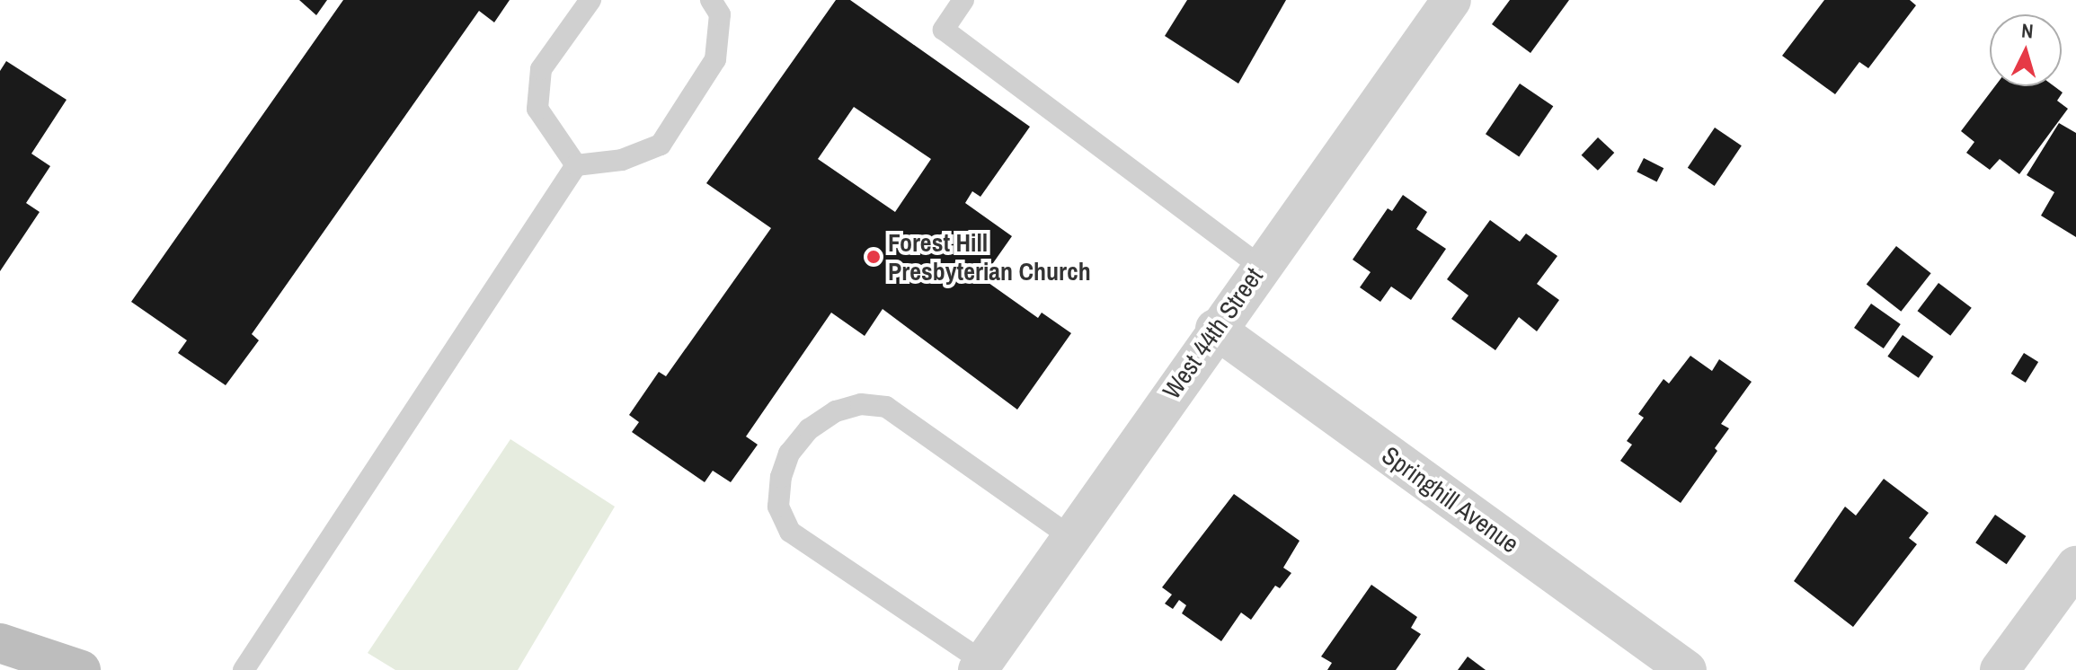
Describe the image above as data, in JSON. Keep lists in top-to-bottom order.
{
  "streets": {
    "street": ["West 44th Street", "Springhill Avenue"]
  },
  "crossings": [
    ["West 44th Street", "Springhill Avenue"]
  ],
  "places": ["Forest Hill Presbyterian Church"],
  "north": "top"
}
